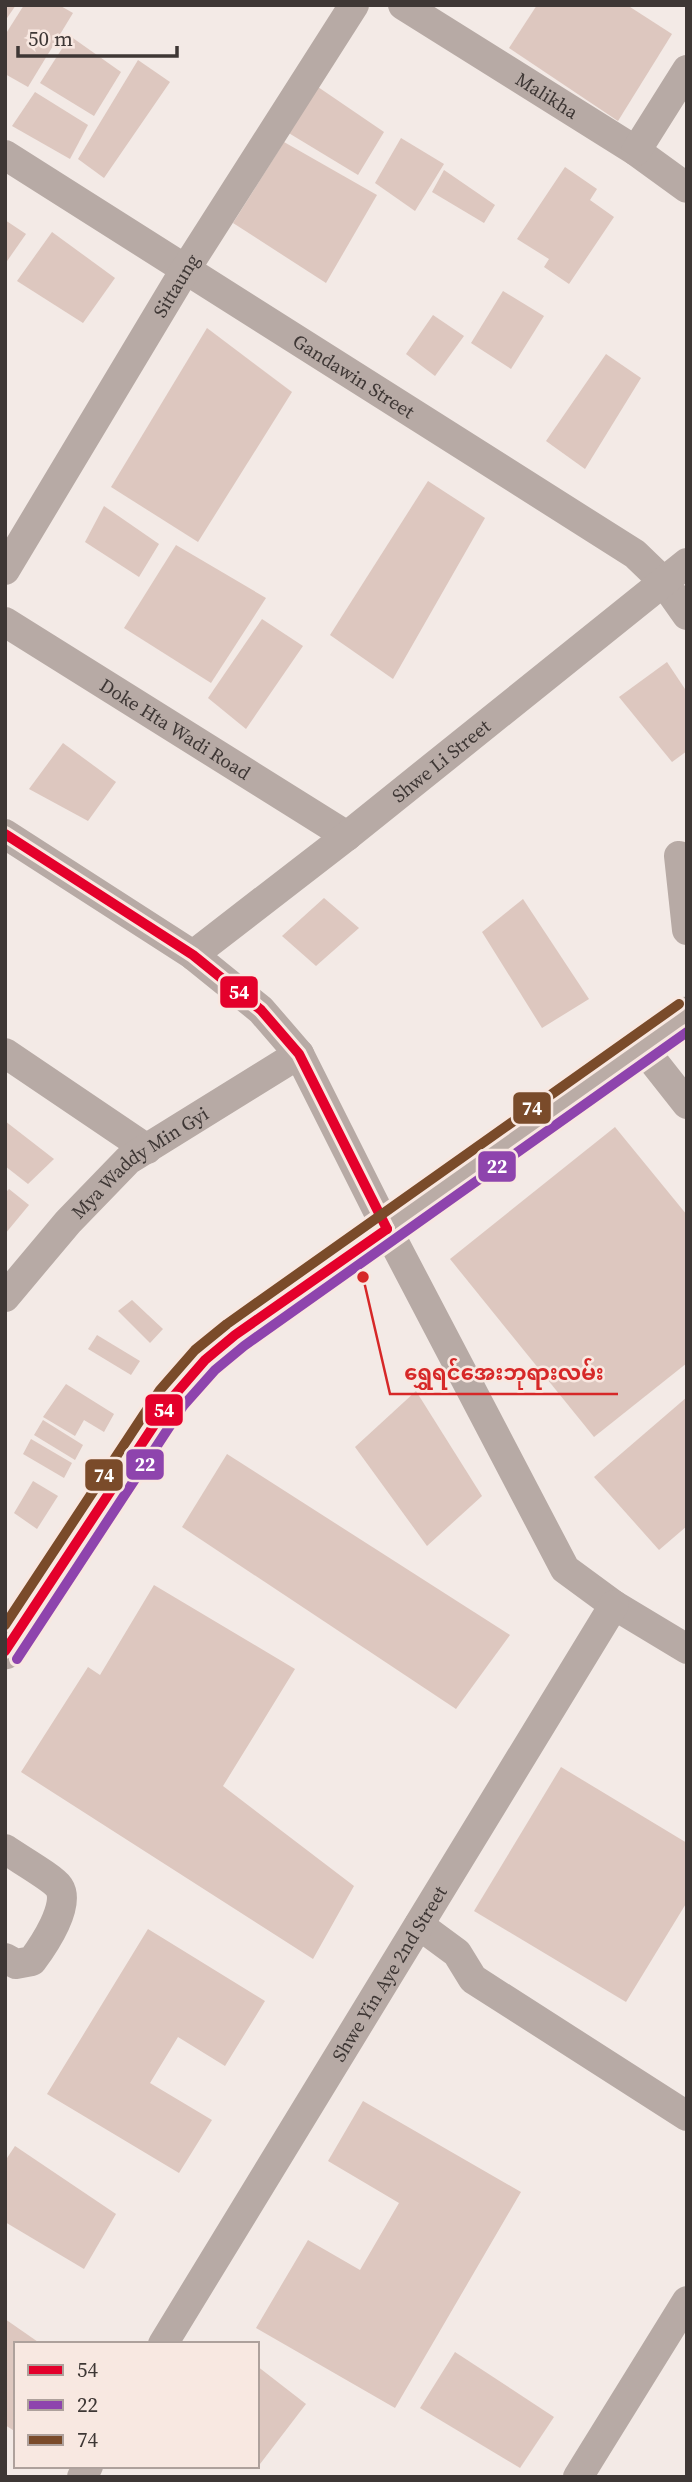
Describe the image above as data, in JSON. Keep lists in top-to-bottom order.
{
  "streets": {
    "street": [
      "Malikha",
      "Sittaung",
      "Gandawin Street",
      "Doke Hta Wadi Road",
      "Shwe Li Street",
      "Mya Waddy Min Gyi",
      "Shwe Yin Aye 2nd Street"
    ]
  },
  "crossings": [
    ["Sittaung", "Gandawin Street"],
    ["Gandawin Street", "Shwe Li Street"],
    ["Doke Hta Wadi Road", "Shwe Li Street"]
  ],
  "places": ["ရွှေရင်အေးဘုရားလမ်း"],
  "lines": ["transit line 54", "transit line 74", "transit line 22"],
  "legend": ["54", "22", "74"],
  "scale_bar": "50 m"
}
